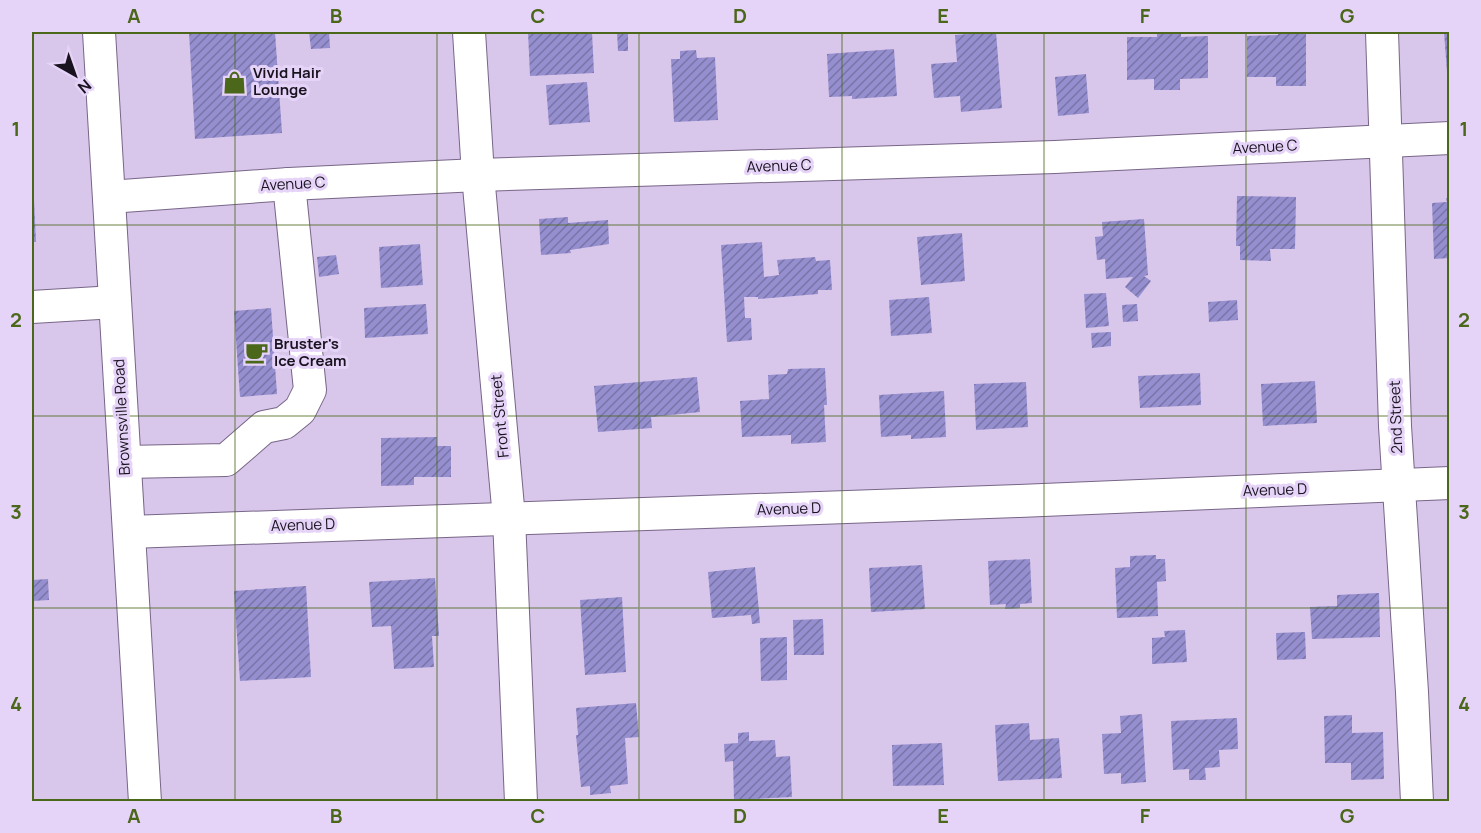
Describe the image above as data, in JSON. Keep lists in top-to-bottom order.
{
  "streets": {
    "street": [
      "Avenue C",
      "Front Street",
      "Brownsville Road",
      "2nd Street",
      "Avenue D"
    ]
  },
  "crossings": [
    ["Avenue C", "Front Street"],
    ["Avenue C", "Brownsville Road"],
    ["Avenue C", "2nd Street"],
    ["Front Street", "Avenue D"],
    ["Brownsville Road", "Avenue D"],
    ["2nd Street", "Avenue D"]
  ],
  "places": {
    "shop": ["Vivid Hair Lounge"],
    "cafe": ["Bruster's Ice Cream"]
  },
  "north": "bottom right",
  "grid": {
    "columns": [
      "A",
      "B",
      "C",
      "D",
      "E",
      "F",
      "G"
    ],
    "rows": [
      "1",
      "2",
      "3",
      "4"
    ]
  }
}
